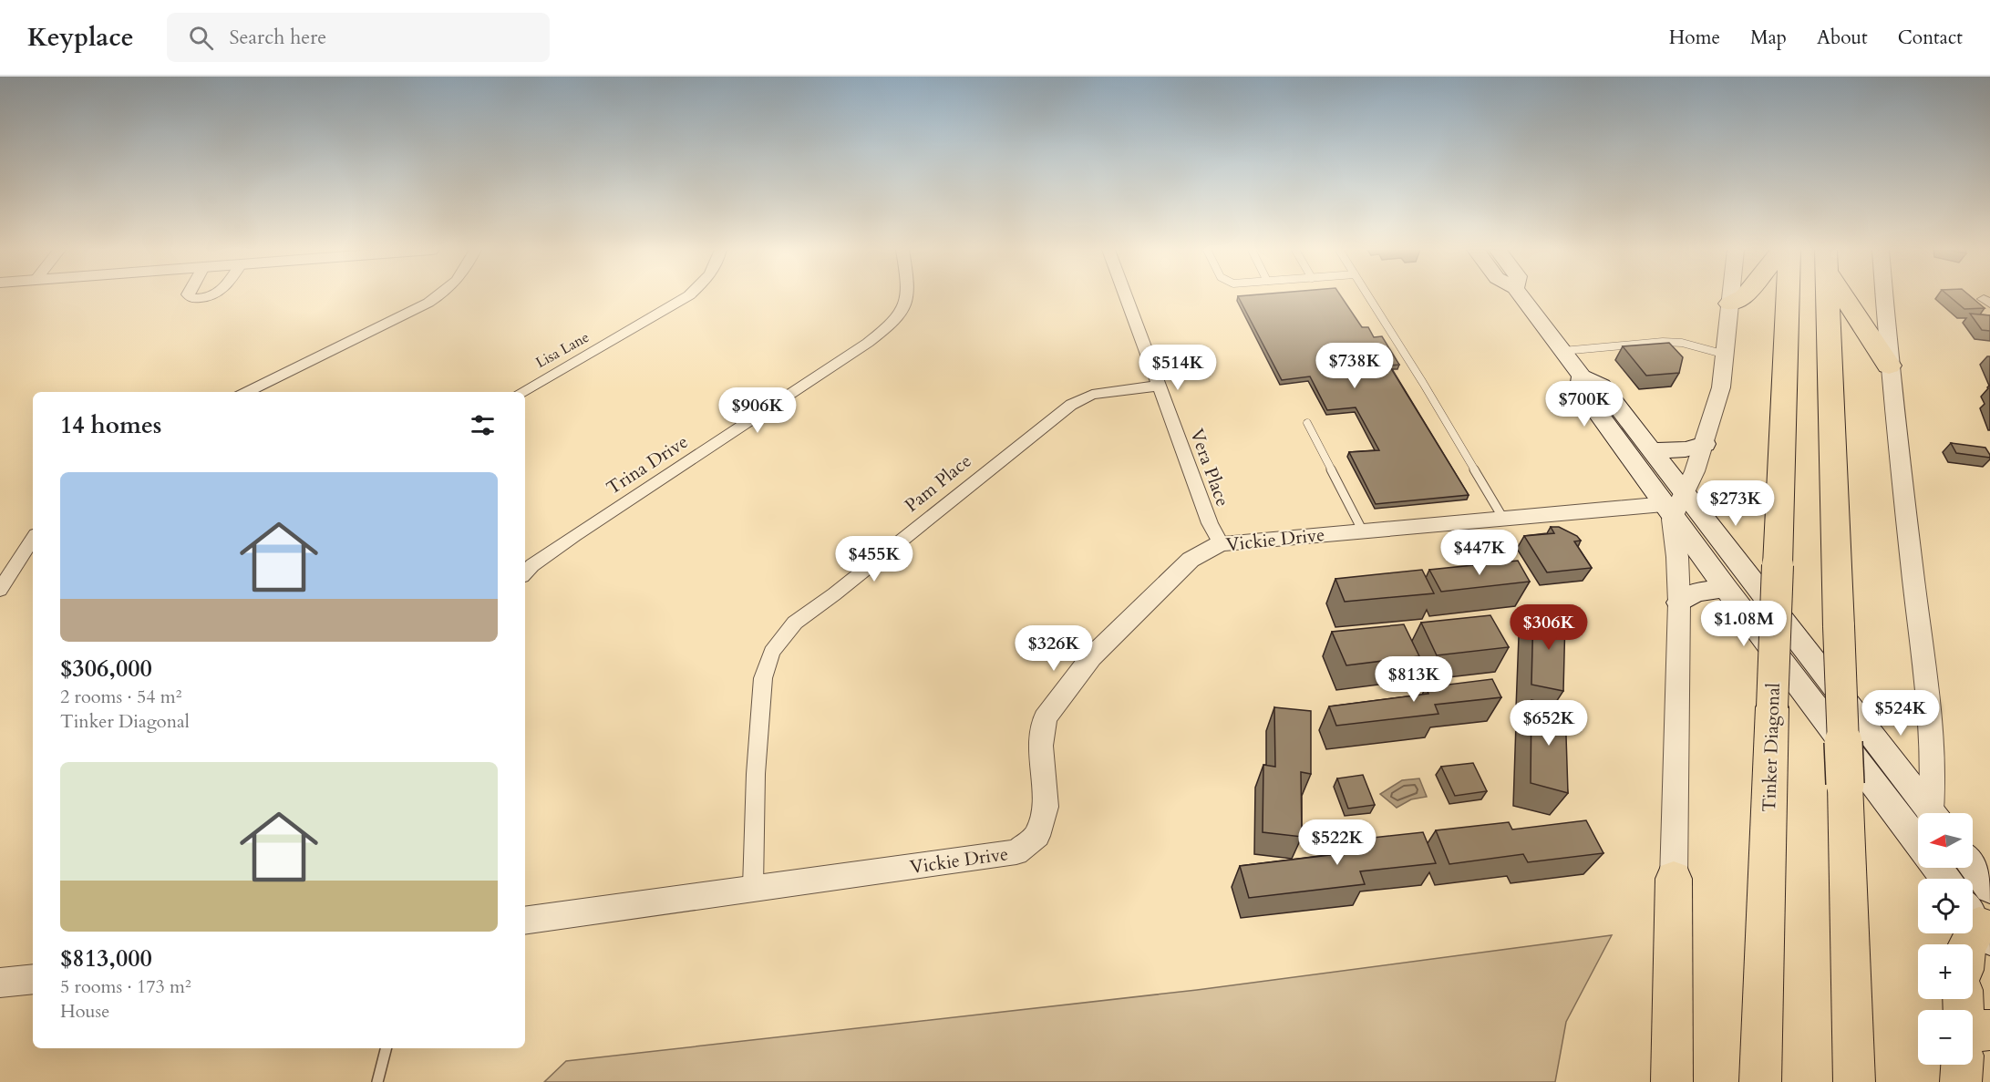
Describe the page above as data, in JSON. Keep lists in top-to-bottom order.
{
  "streets": {
    "highway": ["Tinker Diagonal"],
    "street": [
      "Lisa Lane",
      "Trina Drive",
      "Vera Place",
      "Pam Place",
      "Vickie Drive"
    ]
  },
  "crossings": [
    ["Vera Place", "Pam Place"],
    ["Vera Place", "Vickie Drive"],
    ["Pam Place", "Vickie Drive"]
  ],
  "north": "left",
  "page": {
    "header": "Keyplace",
    "search": "Search here",
    "nav": [
      "Home",
      "Map",
      "About",
      "Contact"
    ],
    "price": [
      "$738K",
      "$514K",
      "$700K",
      "$906K",
      "$273K",
      "$447K",
      "$455K",
      "$1.08M",
      "$306K",
      "$326K",
      "$813K",
      "$524K",
      "$652K",
      "$522K"
    ],
    "heading": "14 homes",
    "list": [
      {
        "name": "$306,000",
        "note": "2 rooms · 54 m² · Tinker Diagonal"
      },
      {
        "name": "$813,000",
        "note": "5 rooms · 173 m² · House"
      }
    ],
    "map_buttons": ["+", "−"]
  }
}
